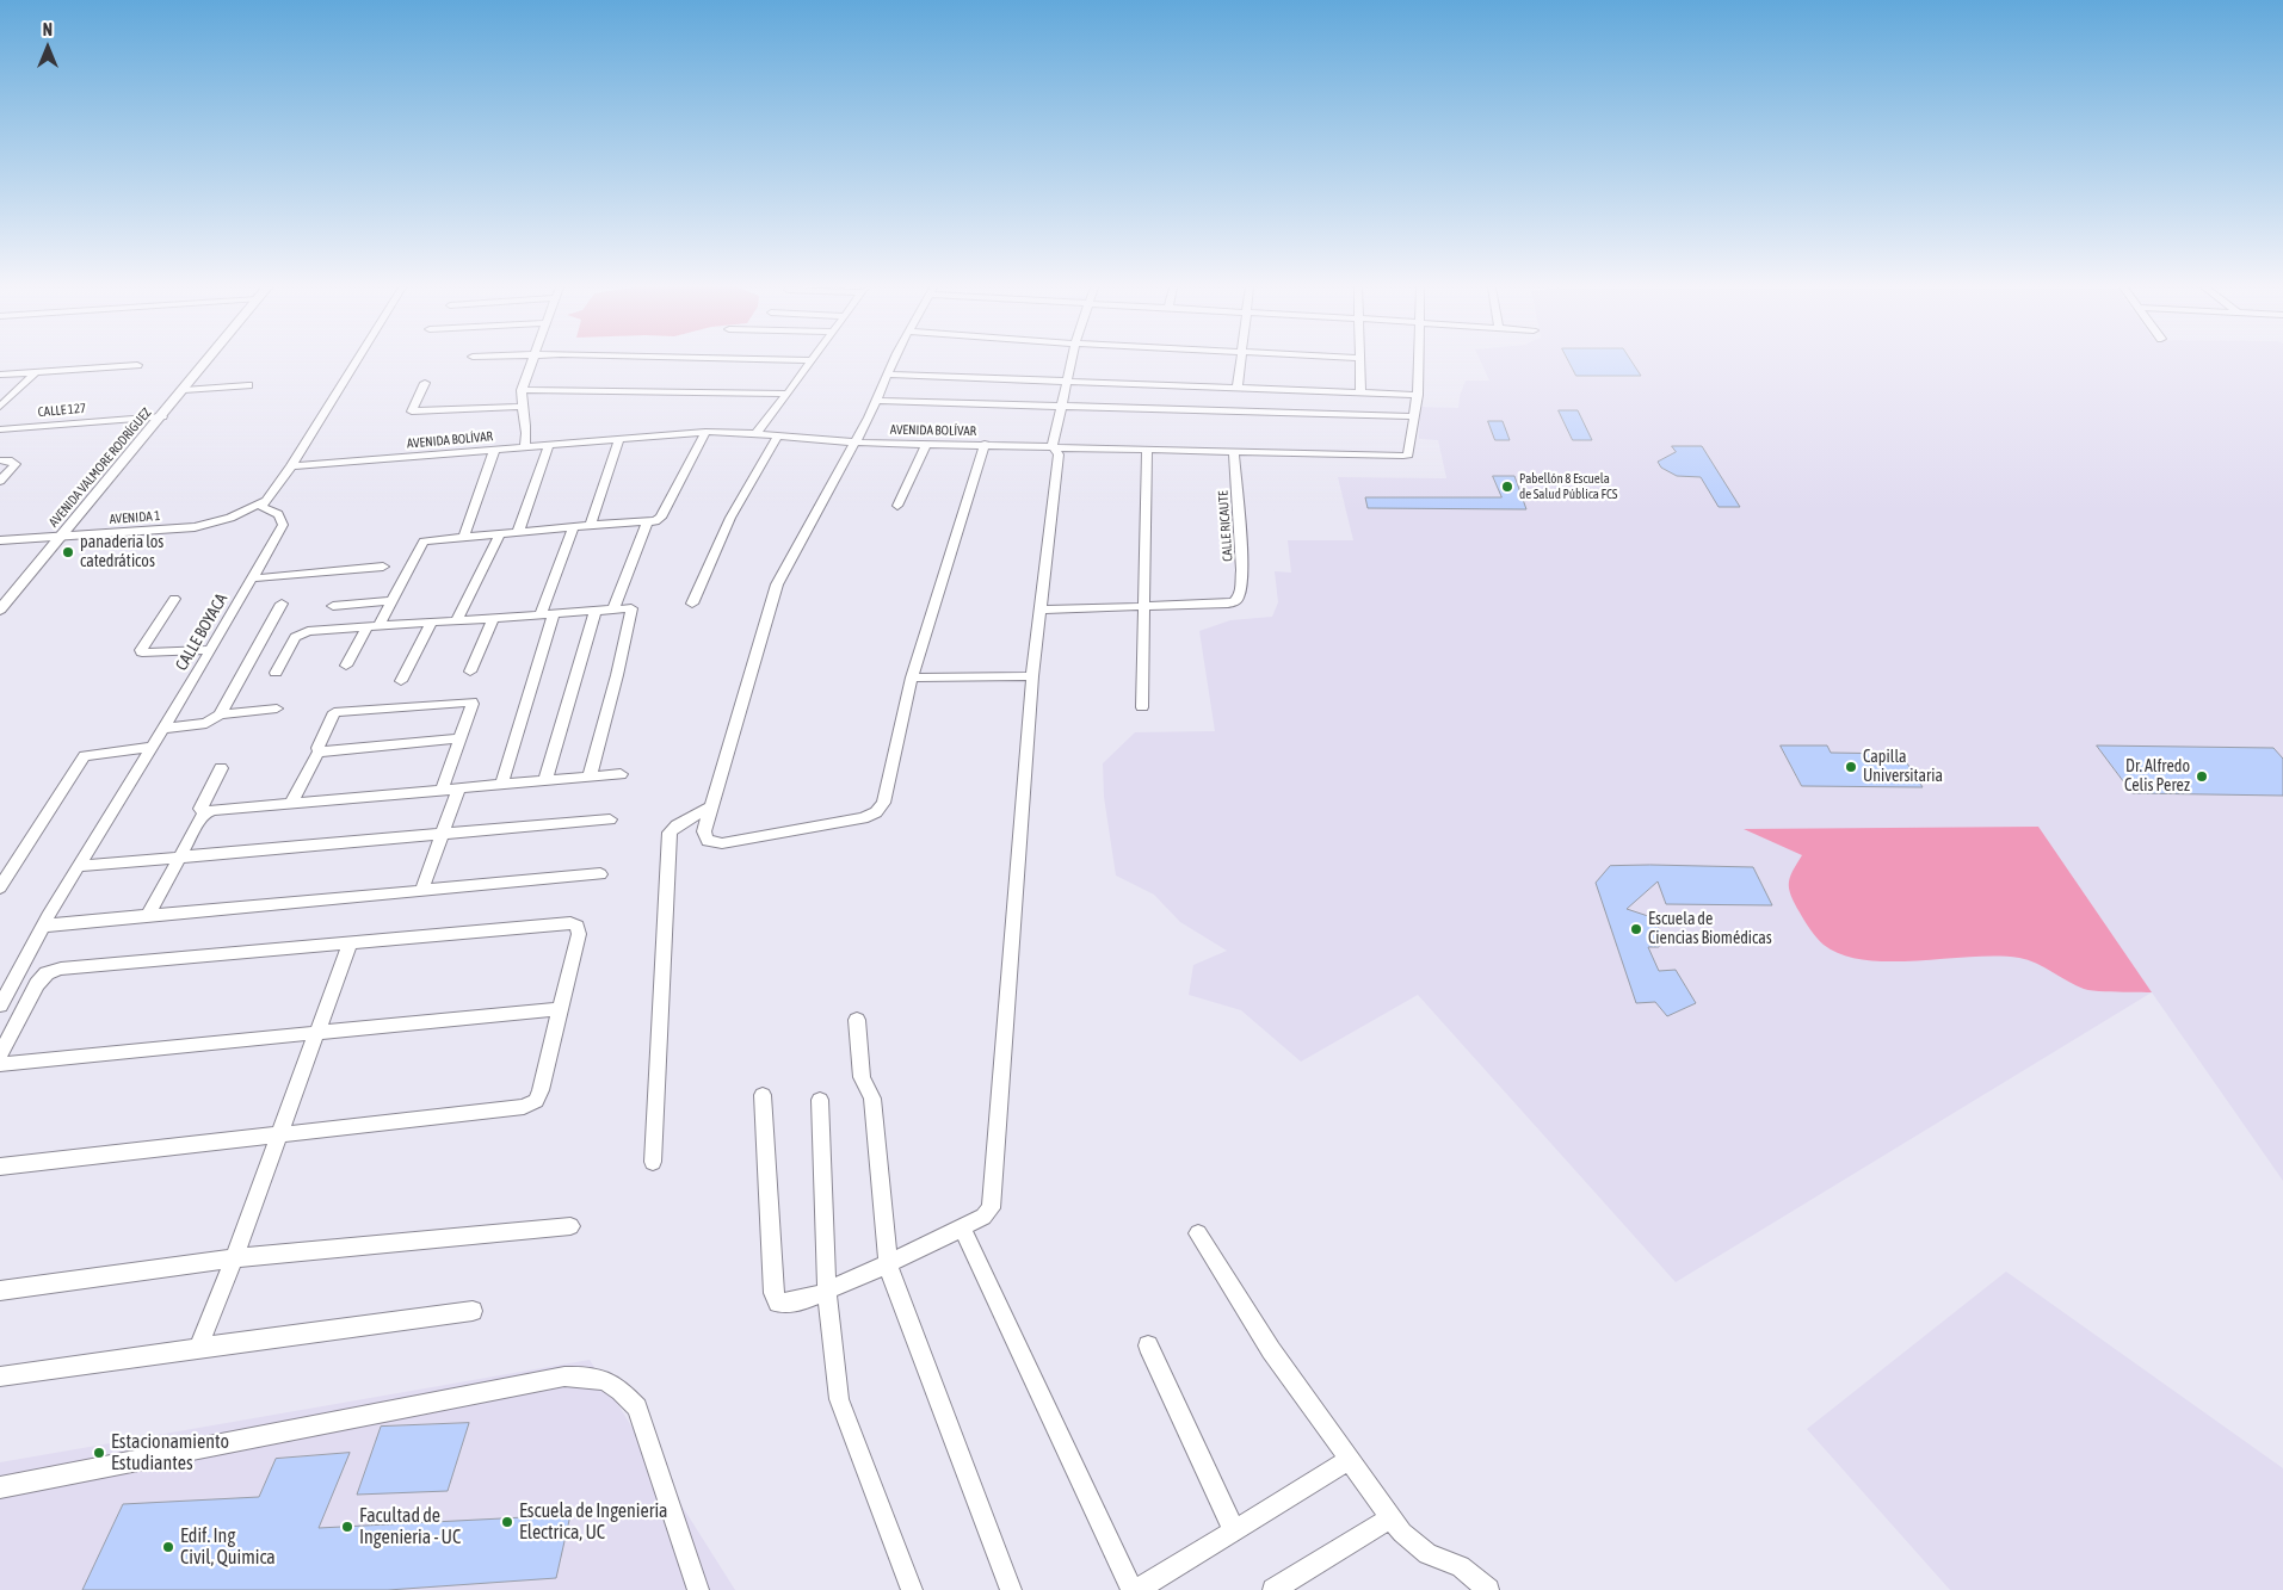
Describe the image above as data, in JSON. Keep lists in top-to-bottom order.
{
  "streets": {
    "street": [
      "CALLE 127",
      "AVENIDA BOLÍVAR",
      "AVENIDA VALMORE RODRÍGUEZ",
      "AVENIDA 1",
      "CALLE RICAUTE",
      "CALLE BOYACA"
    ]
  },
  "crossings": [
    ["CALLE 127", "AVENIDA VALMORE RODRÍGUEZ"],
    ["AVENIDA BOLÍVAR", "CALLE RICAUTE"],
    ["AVENIDA VALMORE RODRÍGUEZ", "AVENIDA 1"],
    ["AVENIDA 1", "CALLE BOYACA"]
  ],
  "places": [
    "Pabellón 8 Escuela de Salud Pública FCS",
    "panaderia los catedráticos",
    "Capilla Universitaria",
    "Dr. Alfredo Celis Perez",
    "Escuela de Ciencias Biomédicas",
    "Estacionamiento Estudiantes",
    "Escuela de Ingenieria Electrica, UC",
    "Facultad de Ingenieria - UC",
    "Edif. Ing Civil, Quimica"
  ],
  "north": "top"
}
